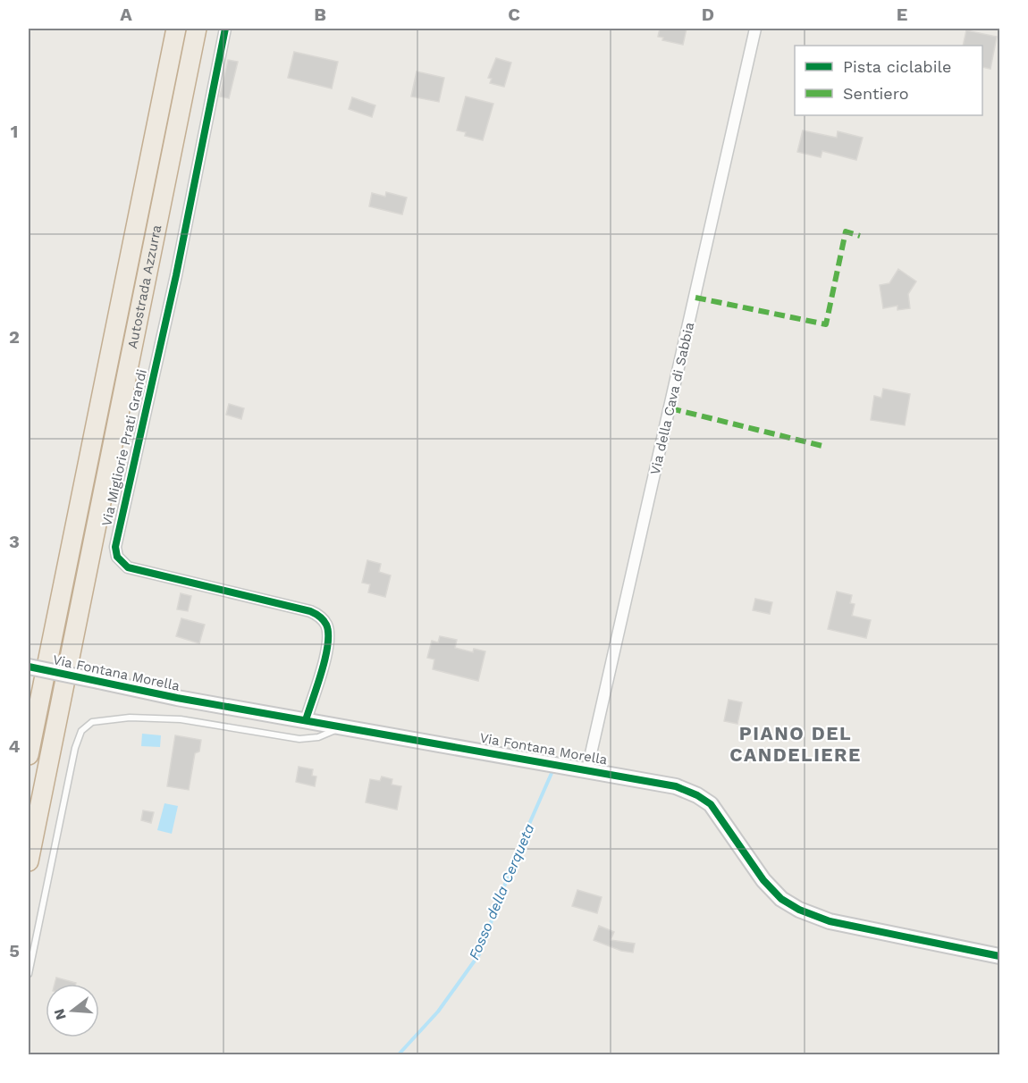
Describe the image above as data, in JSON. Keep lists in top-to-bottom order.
{
  "streets": {
    "highway": ["Autostrada Azzurra"],
    "street": ["Via della Cava di Sabbia", "Via Migliorie Prati Grandi", "Via Fontana Morella"]
  },
  "crossings": [
    ["Via della Cava di Sabbia", "Via Fontana Morella"],
    ["Via Migliorie Prati Grandi", "Via Fontana Morella"]
  ],
  "districts": ["PIANO DEL CANDELIERE"],
  "water": ["Fosso della Cerqueta"],
  "legend": ["Pista ciclabile", "Sentiero"],
  "north": "left",
  "grid": {
    "columns": [
      "A",
      "B",
      "C",
      "D",
      "E"
    ],
    "rows": [
      "1",
      "2",
      "3",
      "4",
      "5"
    ]
  }
}
